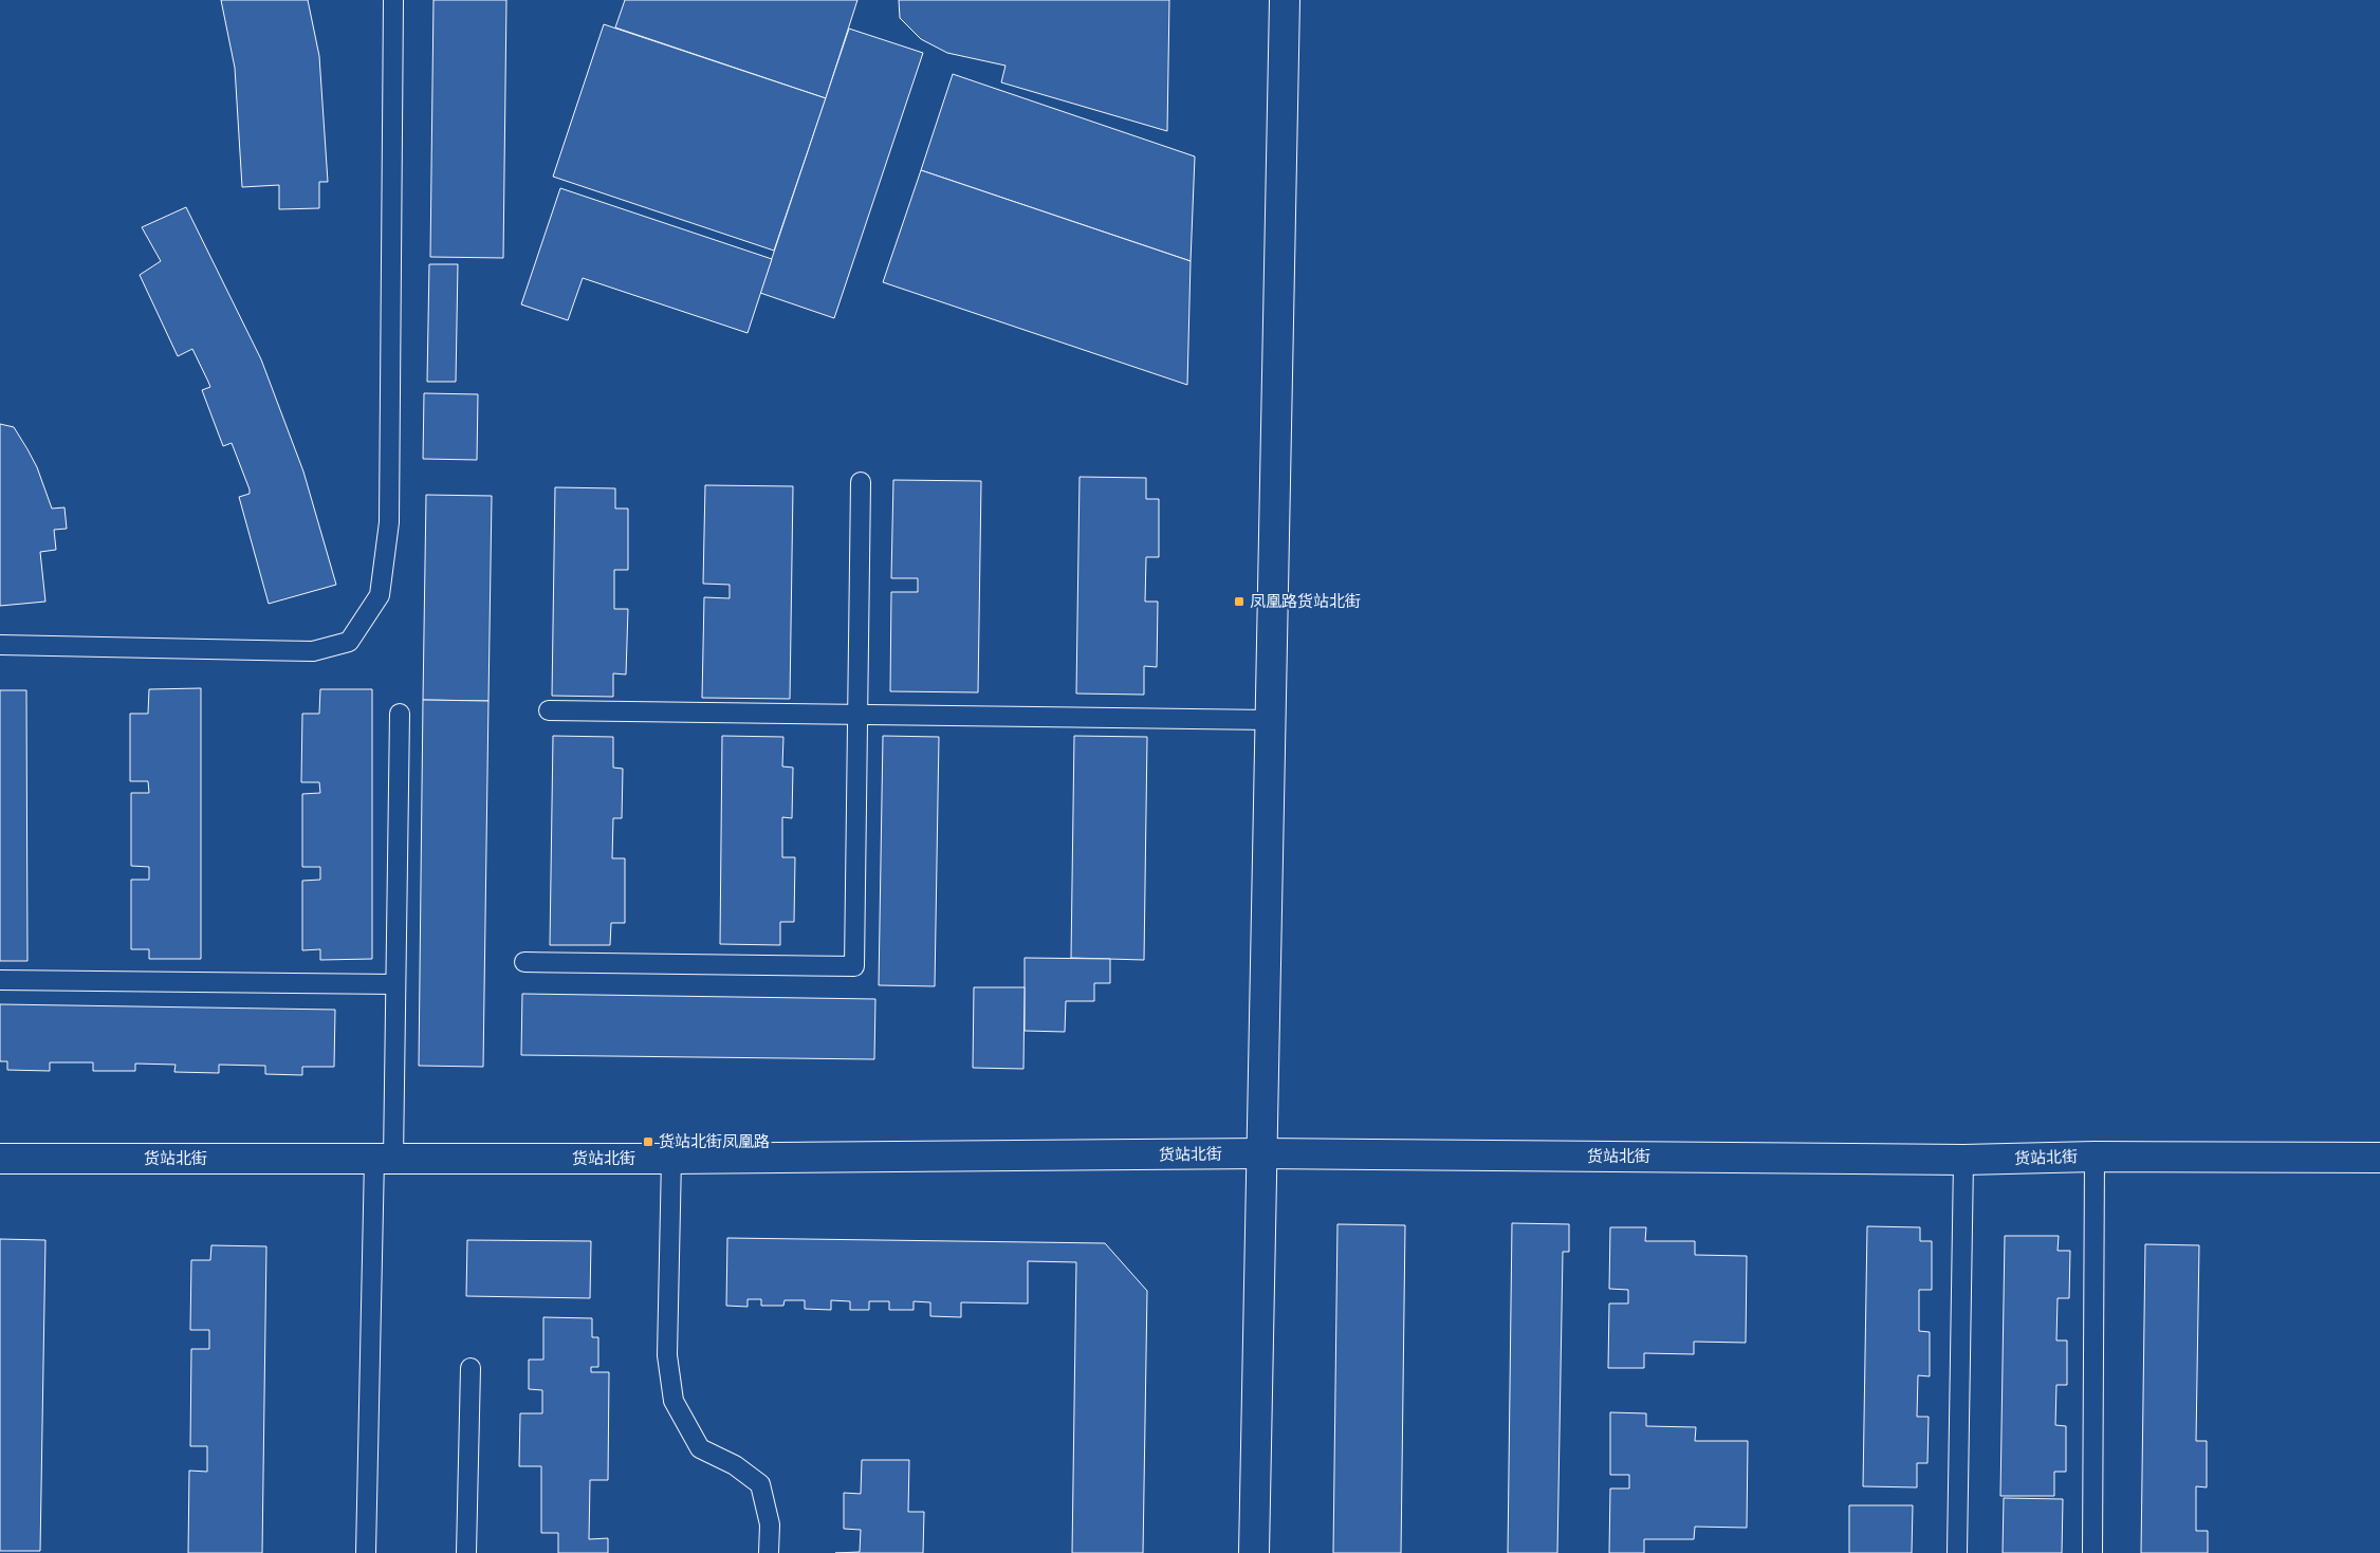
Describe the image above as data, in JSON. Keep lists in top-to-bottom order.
{
  "streets": {
    "street": ["货站北街"]
  },
  "places": {
    "transit": ["凤凰路货站北街", "货站北街凤凰路"]
  }
}
